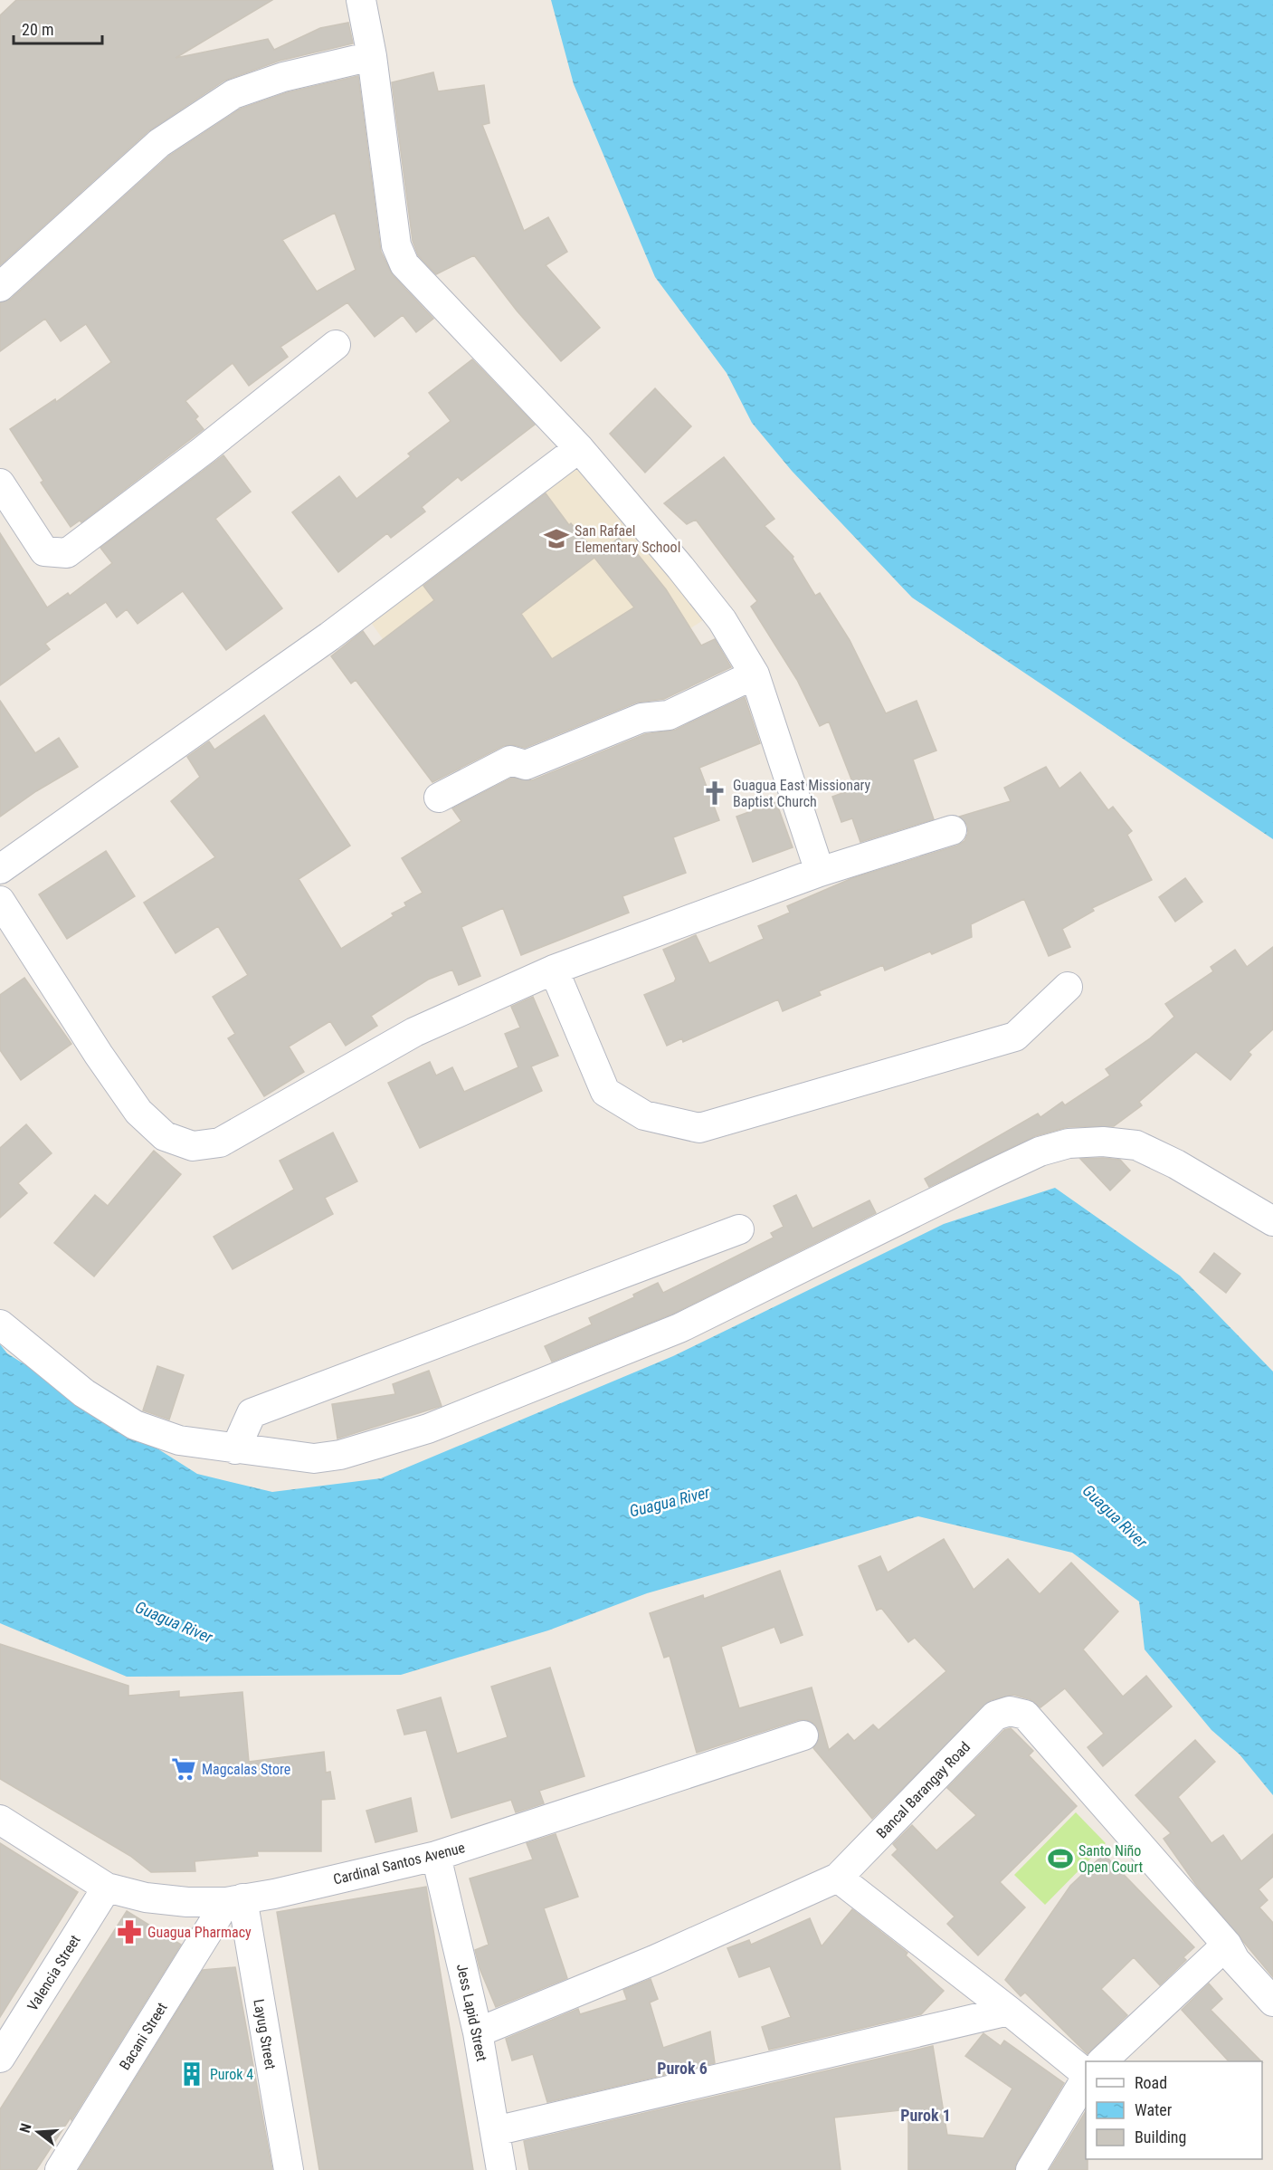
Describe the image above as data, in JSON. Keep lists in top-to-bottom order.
{
  "streets": {
    "street": [
      "Bancal Barangay Road",
      "Cardinal Santos Avenue",
      "Valencia Street",
      "Jess Lapid Street",
      "Layug Street",
      "Bacani Street"
    ]
  },
  "crossings": [
    ["Bancal Barangay Road", "Jess Lapid Street"],
    ["Cardinal Santos Avenue", "Valencia Street"],
    ["Cardinal Santos Avenue", "Jess Lapid Street"],
    ["Cardinal Santos Avenue", "Layug Street"],
    ["Cardinal Santos Avenue", "Bacani Street"],
    ["Layug Street", "Bacani Street"]
  ],
  "districts": ["Purok 6", "Purok 1"],
  "water": ["Guagua River"],
  "places": {
    "school or university": ["San Rafael Elementary School"],
    "church": ["Guagua East Missionary Baptist Church"],
    "supermarket": ["Magcalas Store"],
    "sports": ["Santo Niño Open Court"],
    "pharmacy": ["Guagua Pharmacy"],
    "building": ["Purok 4"]
  },
  "legend": ["Road", "Water", "Building"],
  "scale_bar": "20 m",
  "north": "left"
}
